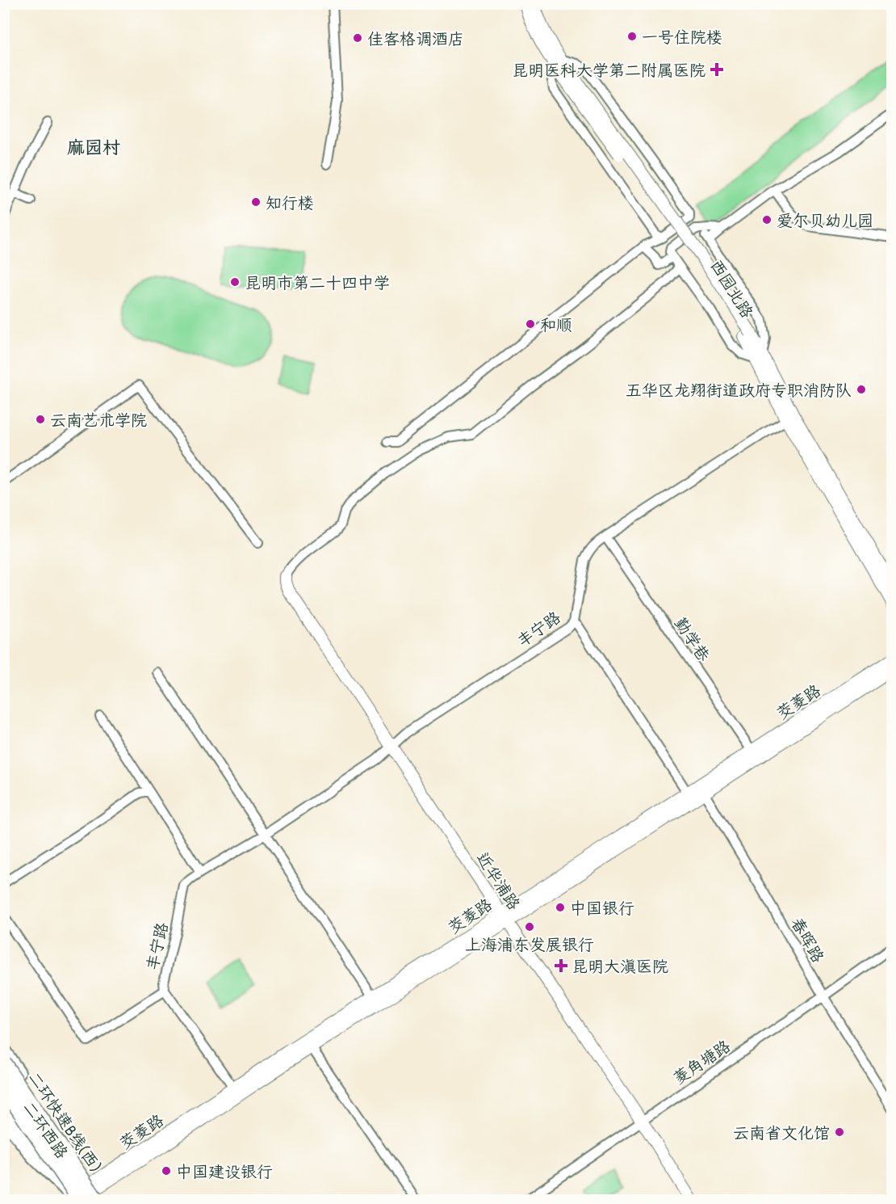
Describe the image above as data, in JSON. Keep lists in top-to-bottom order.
{
  "streets": {
    "highway": ["二环快速B线(西)"],
    "main road": ["二环西路"],
    "street": [
      "西园北路",
      "丰宁路",
      "勤学巷",
      "茭菱路",
      "近华浦路",
      "春晖路",
      "菱角塘路"
    ]
  },
  "crossings": [
    ["西园北路", "丰宁路"],
    ["丰宁路", "勤学巷"],
    ["丰宁路", "茭菱路"],
    ["丰宁路", "近华浦路"],
    ["勤学巷", "茭菱路"],
    ["茭菱路", "近华浦路"],
    ["茭菱路", "春晖路"],
    ["茭菱路", "二环快速B线(西)"],
    ["茭菱路", "二环西路"],
    ["近华浦路", "菱角塘路"],
    ["春晖路", "菱角塘路"],
    ["二环快速B线(西)", "二环西路"]
  ],
  "districts": ["麻园村"],
  "places": {
    "other": [
      "一号住院楼",
      "佳客格调酒店",
      "知行楼",
      "爱尔贝幼儿园",
      "昆明市第二十四中学",
      "和顺",
      "五华区龙翔街道政府专职消防队",
      "云南艺术学院",
      "中国银行",
      "上海浦东发展银行",
      "云南省文化馆",
      "中国建设银行"
    ],
    "health": ["昆明医科大学第二附属医院", "昆明大滇医院"]
  }
}
